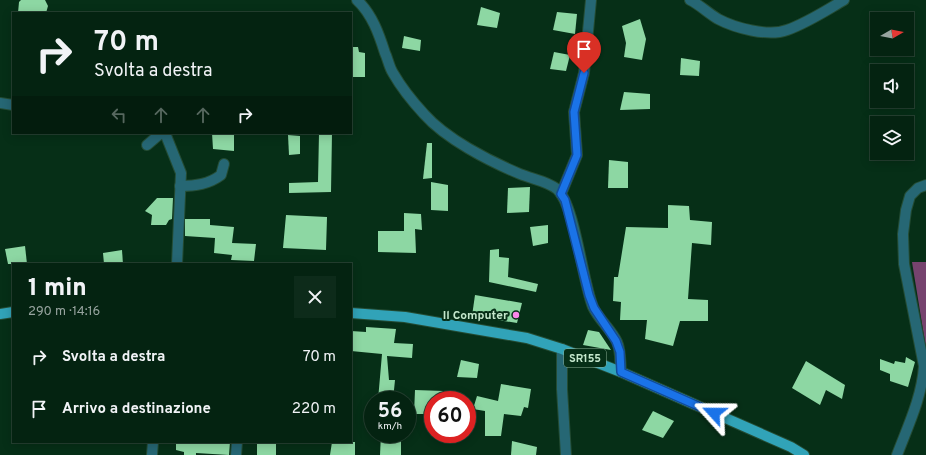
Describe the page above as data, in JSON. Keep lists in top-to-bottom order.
{
  "streets": {
    "main road": ["SR155"]
  },
  "places": ["Il Computer"],
  "north": "right",
  "page": {
    "turn": ["70 m", "Svolta a destra"],
    "heading": ["1 min", "290 m · 14:16"],
    "list": [
      {
        "name": "Svolta a destra",
        "value": "70 m"
      },
      {
        "name": "Arrivo a destinazione",
        "value": "220 m"
      }
    ],
    "speed": "56 km/h",
    "limit": "60"
  }
}
